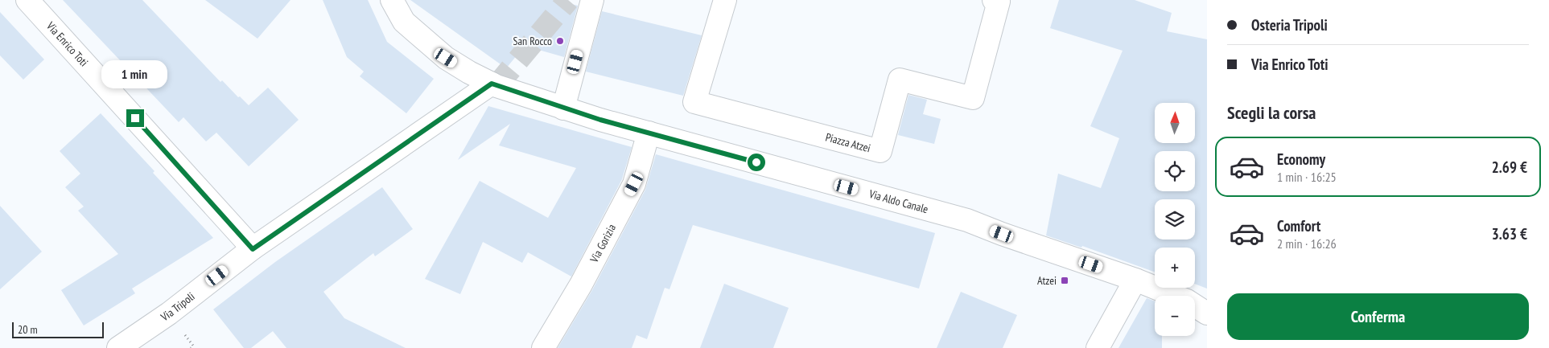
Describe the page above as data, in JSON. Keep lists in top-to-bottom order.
{
  "streets": {
    "street": [
      "Via Enrico Toti",
      "Piazza Atzei",
      "Via Aldo Canale",
      "Via Gorizia",
      "Via Tripoli"
    ]
  },
  "crossings": [
    ["Via Enrico Toti", "Via Tripoli"],
    ["Via Aldo Canale", "Via Gorizia"],
    ["Via Aldo Canale", "Via Tripoli"]
  ],
  "places": {
    "other": ["San Rocco"],
    "transit": ["Atzei"]
  },
  "scale_bar": "20 m",
  "north": "top",
  "page": {
    "banner": ["Osteria Tripoli", "Via Enrico Toti"],
    "bubble": "1 min",
    "heading": "Scegli la corsa",
    "map_buttons": ["+", "−"],
    "list": [
      {
        "name": "Economy",
        "note": "1 min · 16:25",
        "value": "2.69 €"
      },
      {
        "name": "Comfort",
        "note": "2 min · 16:26",
        "value": "3.63 €"
      }
    ],
    "buttons": "Conferma",
    "scale": "20 m"
  }
}
